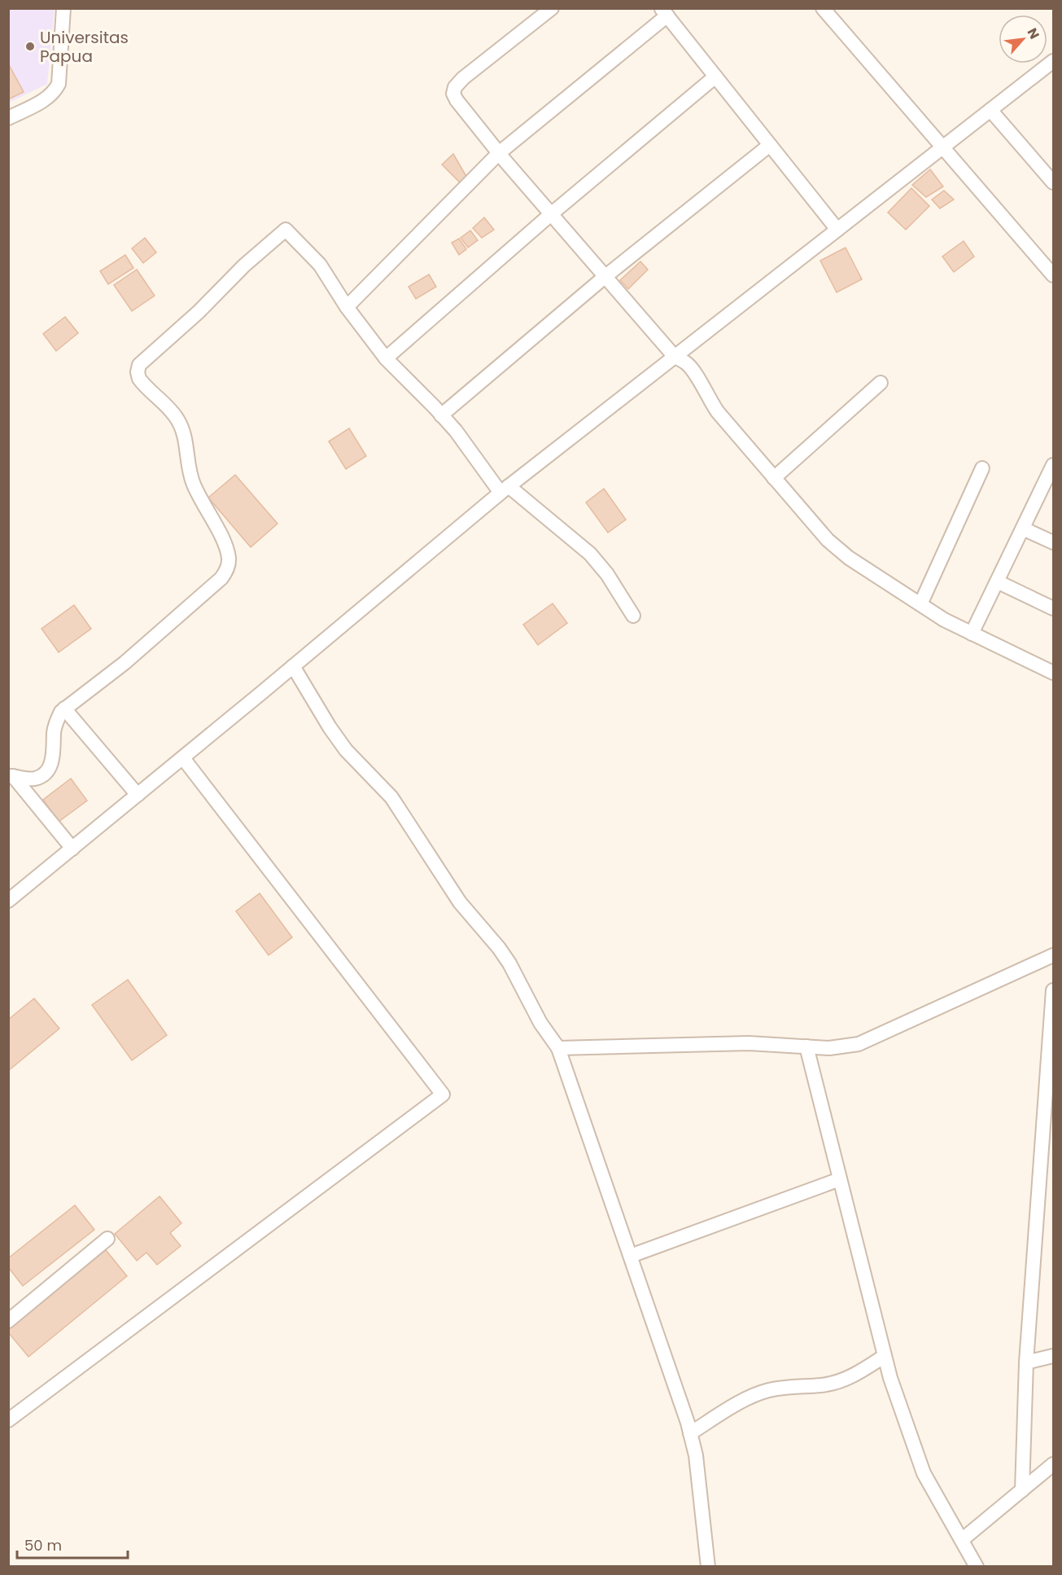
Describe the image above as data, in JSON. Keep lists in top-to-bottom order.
{
  "places": ["Universitas Papua"],
  "scale_bar": "50 m",
  "north": "top right"
}
